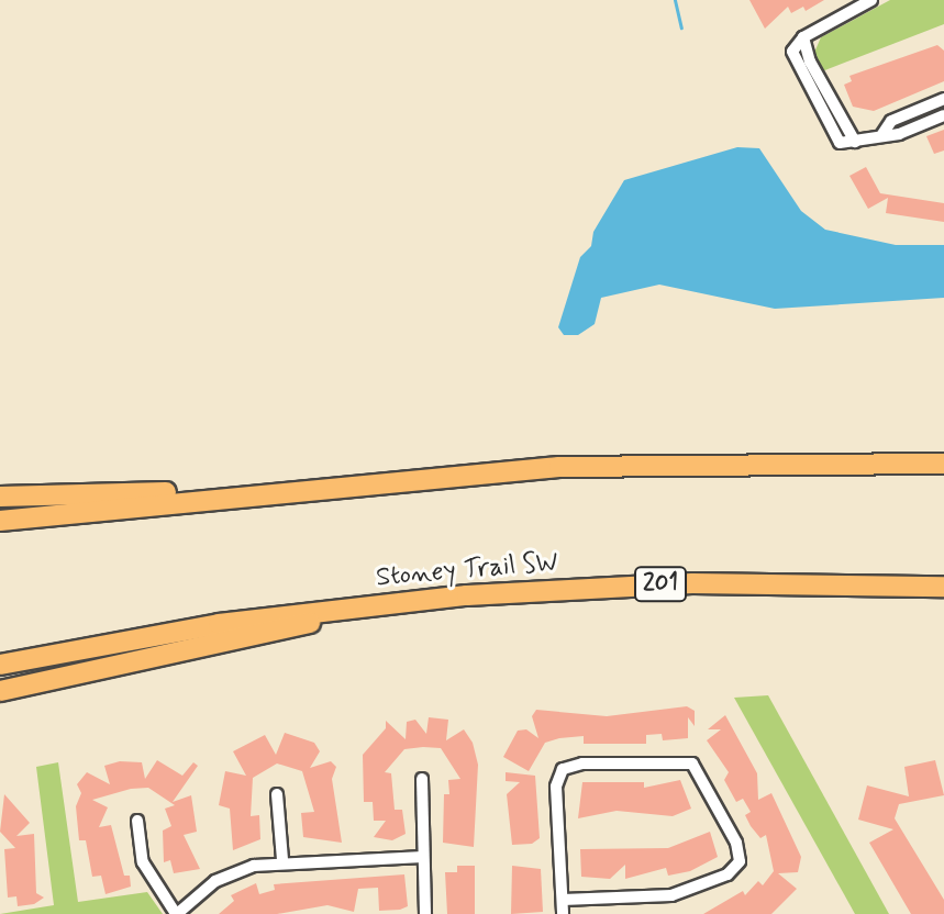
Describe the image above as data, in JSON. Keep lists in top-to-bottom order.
{
  "streets": {
    "highway": ["Stoney Trail SW", "201"]
  }
}
